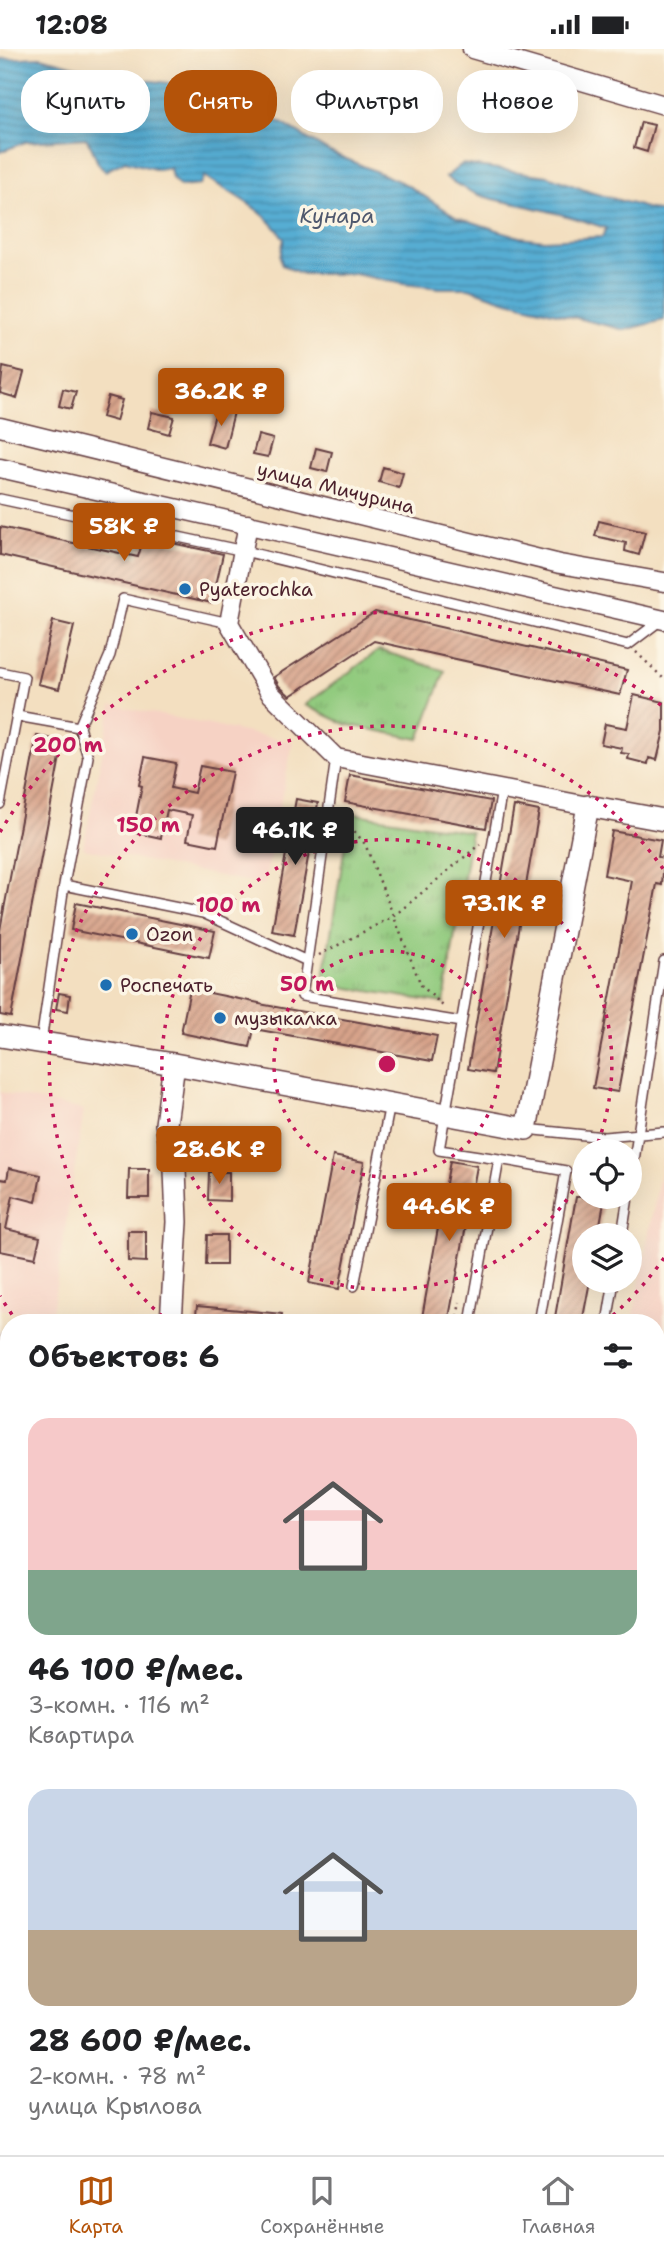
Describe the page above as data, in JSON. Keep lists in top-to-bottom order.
{
  "streets": {
    "street": ["улица Мичурина"]
  },
  "water": ["Кунара"],
  "places": [
    "Pyaterochka",
    "Ozon",
    "Роспечать",
    "музыкалка"
  ],
  "page": {
    "status": "12:08",
    "chip": [
      "Купить",
      "Снять",
      "Фильтры",
      "Новое"
    ],
    "price": [
      "36.2K ₽",
      "58K ₽",
      "46.1K ₽",
      "73.1K ₽",
      "28.6K ₽",
      "44.6K ₽"
    ],
    "heading": "Объектов: 6",
    "list": [
      {
        "name": "46 100 ₽/мес.",
        "note": "3-комн. · 116 m² · Квартира"
      },
      {
        "name": "28 600 ₽/мес.",
        "note": "2-комн. · 78 m² · улица Крылова"
      }
    ],
    "tabs": ["Карта", "Сохранённые", "Главная"]
  },
  "rings": [
    "200 m",
    "150 m",
    "100 m",
    "50 m"
  ]
}
